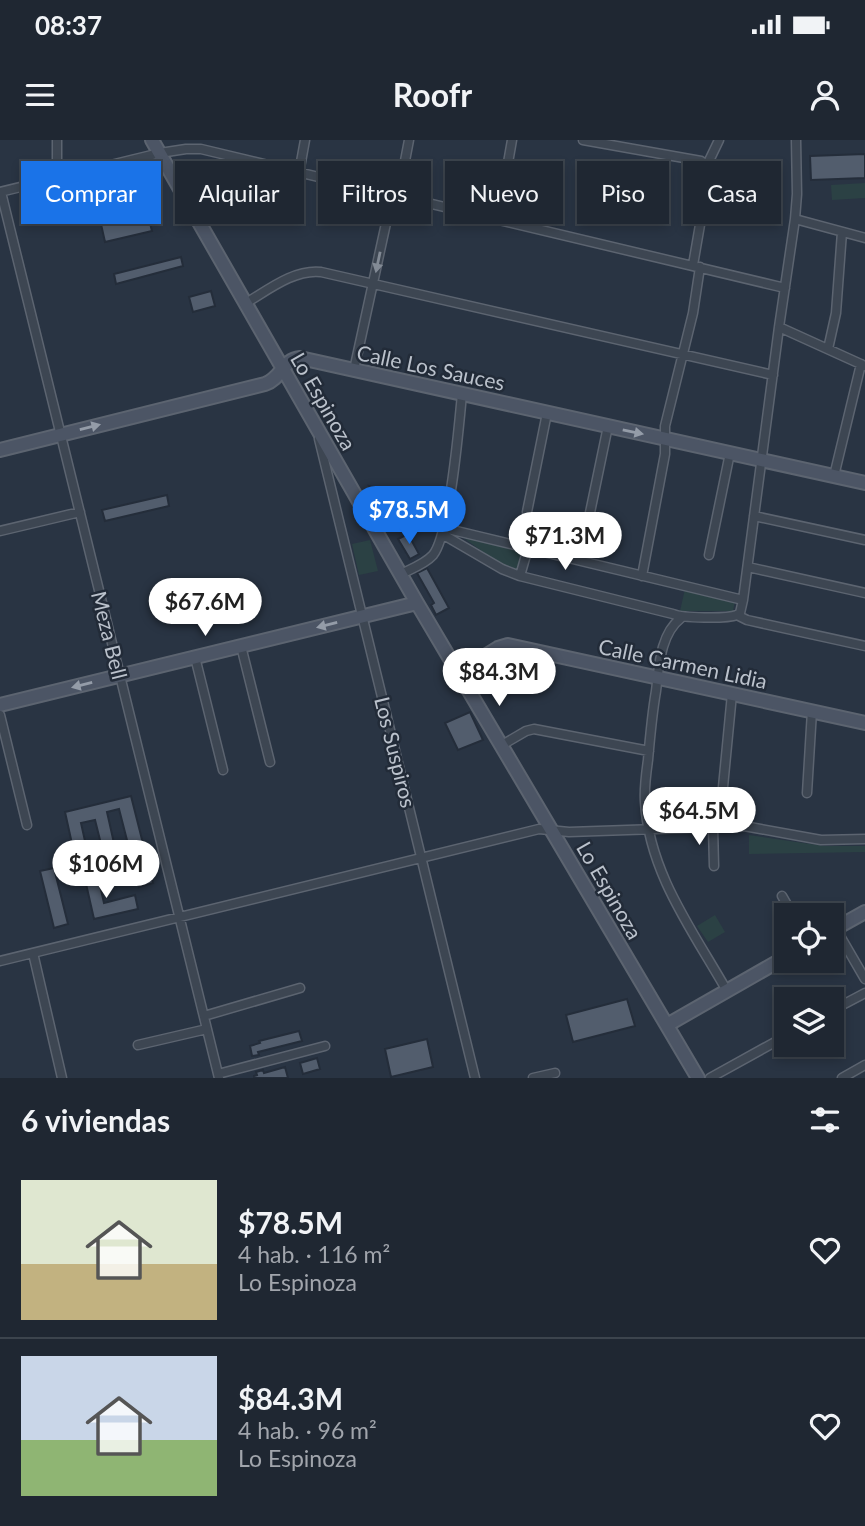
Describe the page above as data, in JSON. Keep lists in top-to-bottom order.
{
  "streets": {
    "street": [
      "Calle Los Sauces",
      "Lo Espinoza",
      "Meza Bell",
      "Calle Carmen Lidia",
      "Los Suspiros"
    ]
  },
  "crossings": [
    ["Calle Los Sauces", "Lo Espinoza"],
    ["Calle Los Sauces", "Meza Bell"],
    ["Lo Espinoza", "Calle Carmen Lidia"],
    ["Lo Espinoza", "Los Suspiros"]
  ],
  "page": {
    "status": "08:37",
    "header": "Roofr",
    "chip": [
      "Comprar",
      "Alquilar",
      "Filtros",
      "Nuevo",
      "Piso",
      "Casa"
    ],
    "price": [
      "$78.5M",
      "$71.3M",
      "$67.6M",
      "$84.3M",
      "$64.5M",
      "$106M"
    ],
    "heading": "6 viviendas",
    "list": [
      {
        "name": "$78.5M",
        "note": "4 hab. · 116 m² · Lo Espinoza"
      },
      {
        "name": "$84.3M",
        "note": "4 hab. · 96 m² · Lo Espinoza"
      }
    ]
  }
}
